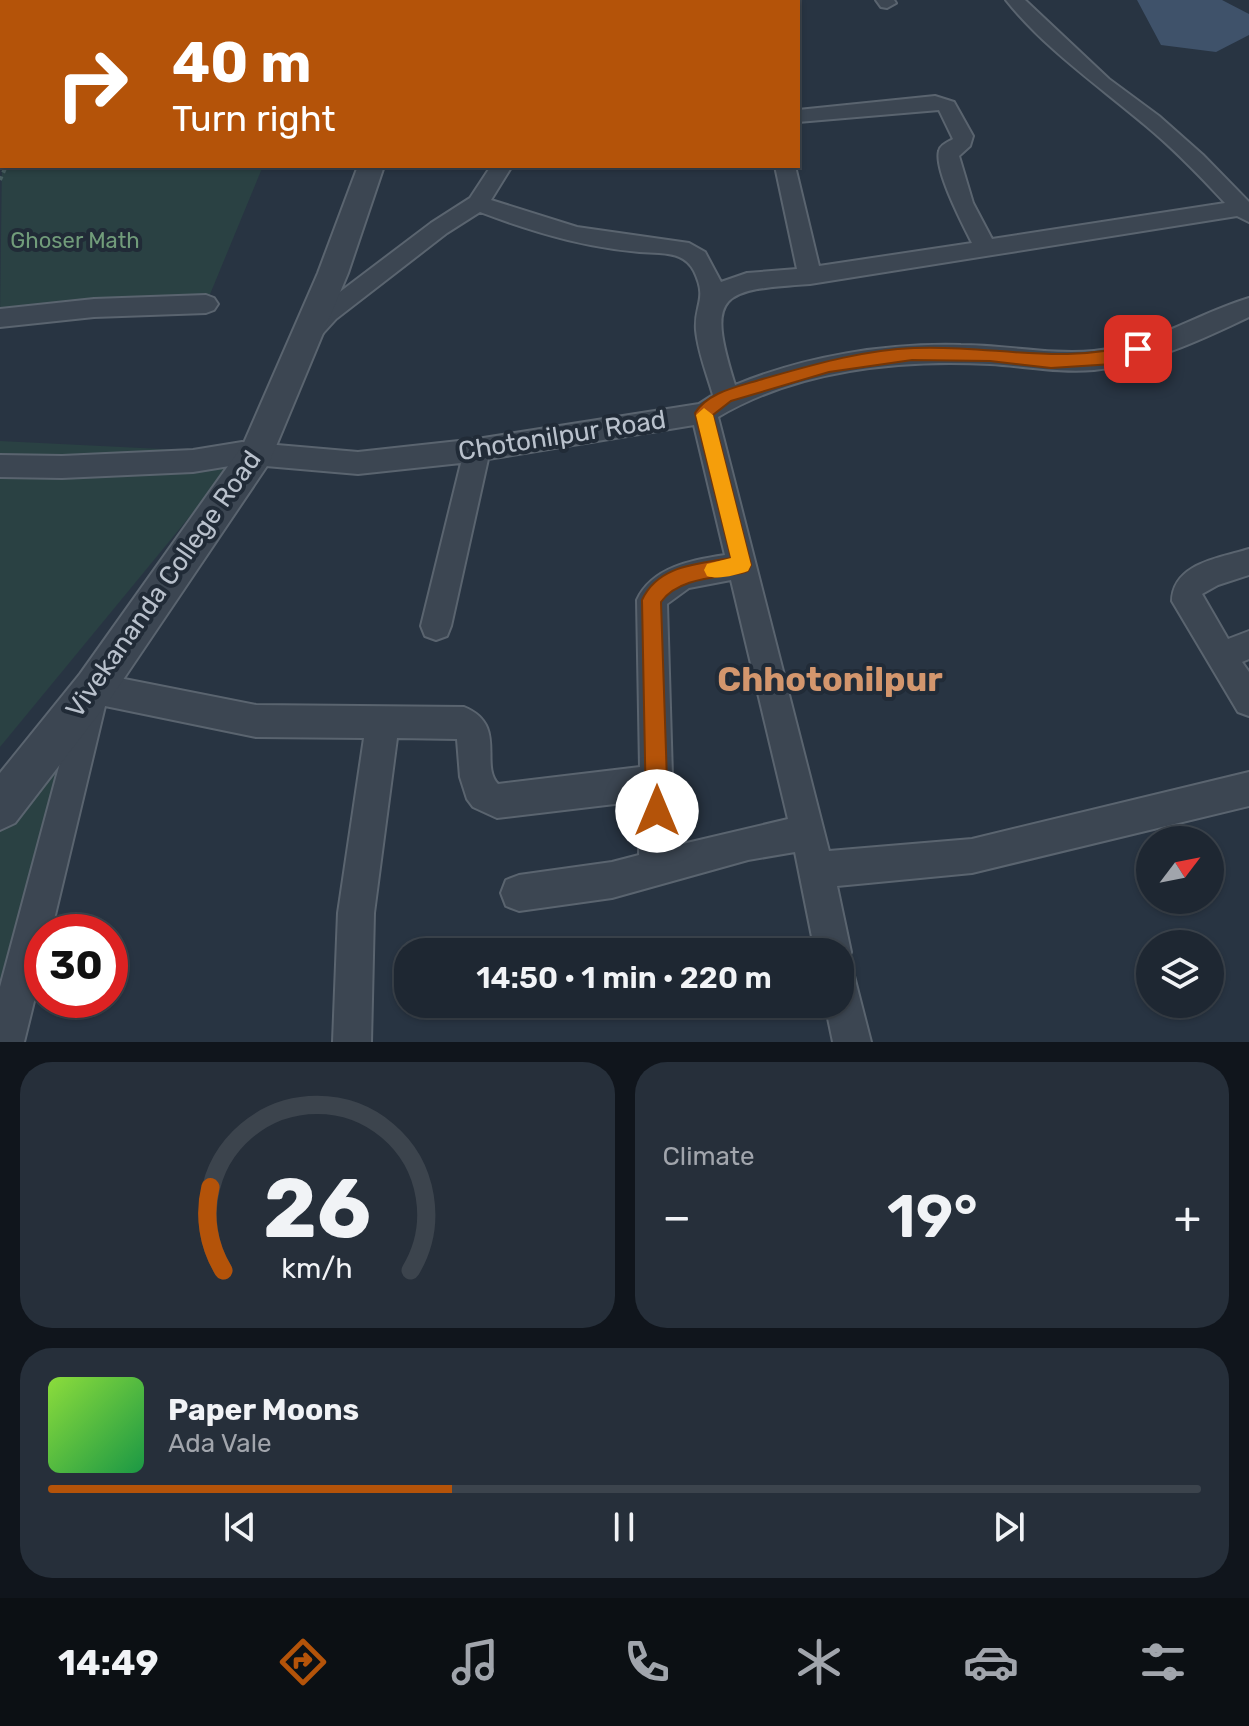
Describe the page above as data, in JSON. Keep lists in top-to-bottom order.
{
  "streets": {
    "street": ["Chotonilpur Road", "Vivekananda College Road"]
  },
  "crossings": [
    ["Chotonilpur Road", "Vivekananda College Road"]
  ],
  "districts": ["Chhotonilpur"],
  "parks": ["Ghoser Math"],
  "north": "top right",
  "page": {
    "turn": ["40 m", "Turn right"],
    "limit": "30",
    "trip": "14:50 · 1 min · 220 m",
    "tile": "Climate",
    "heat": ["−", "19°", "+"],
    "song": ["Paper Moons", "Ada Vale"],
    "tabs": "14:49",
    "gauge": ["26", "km/h"]
  }
}
